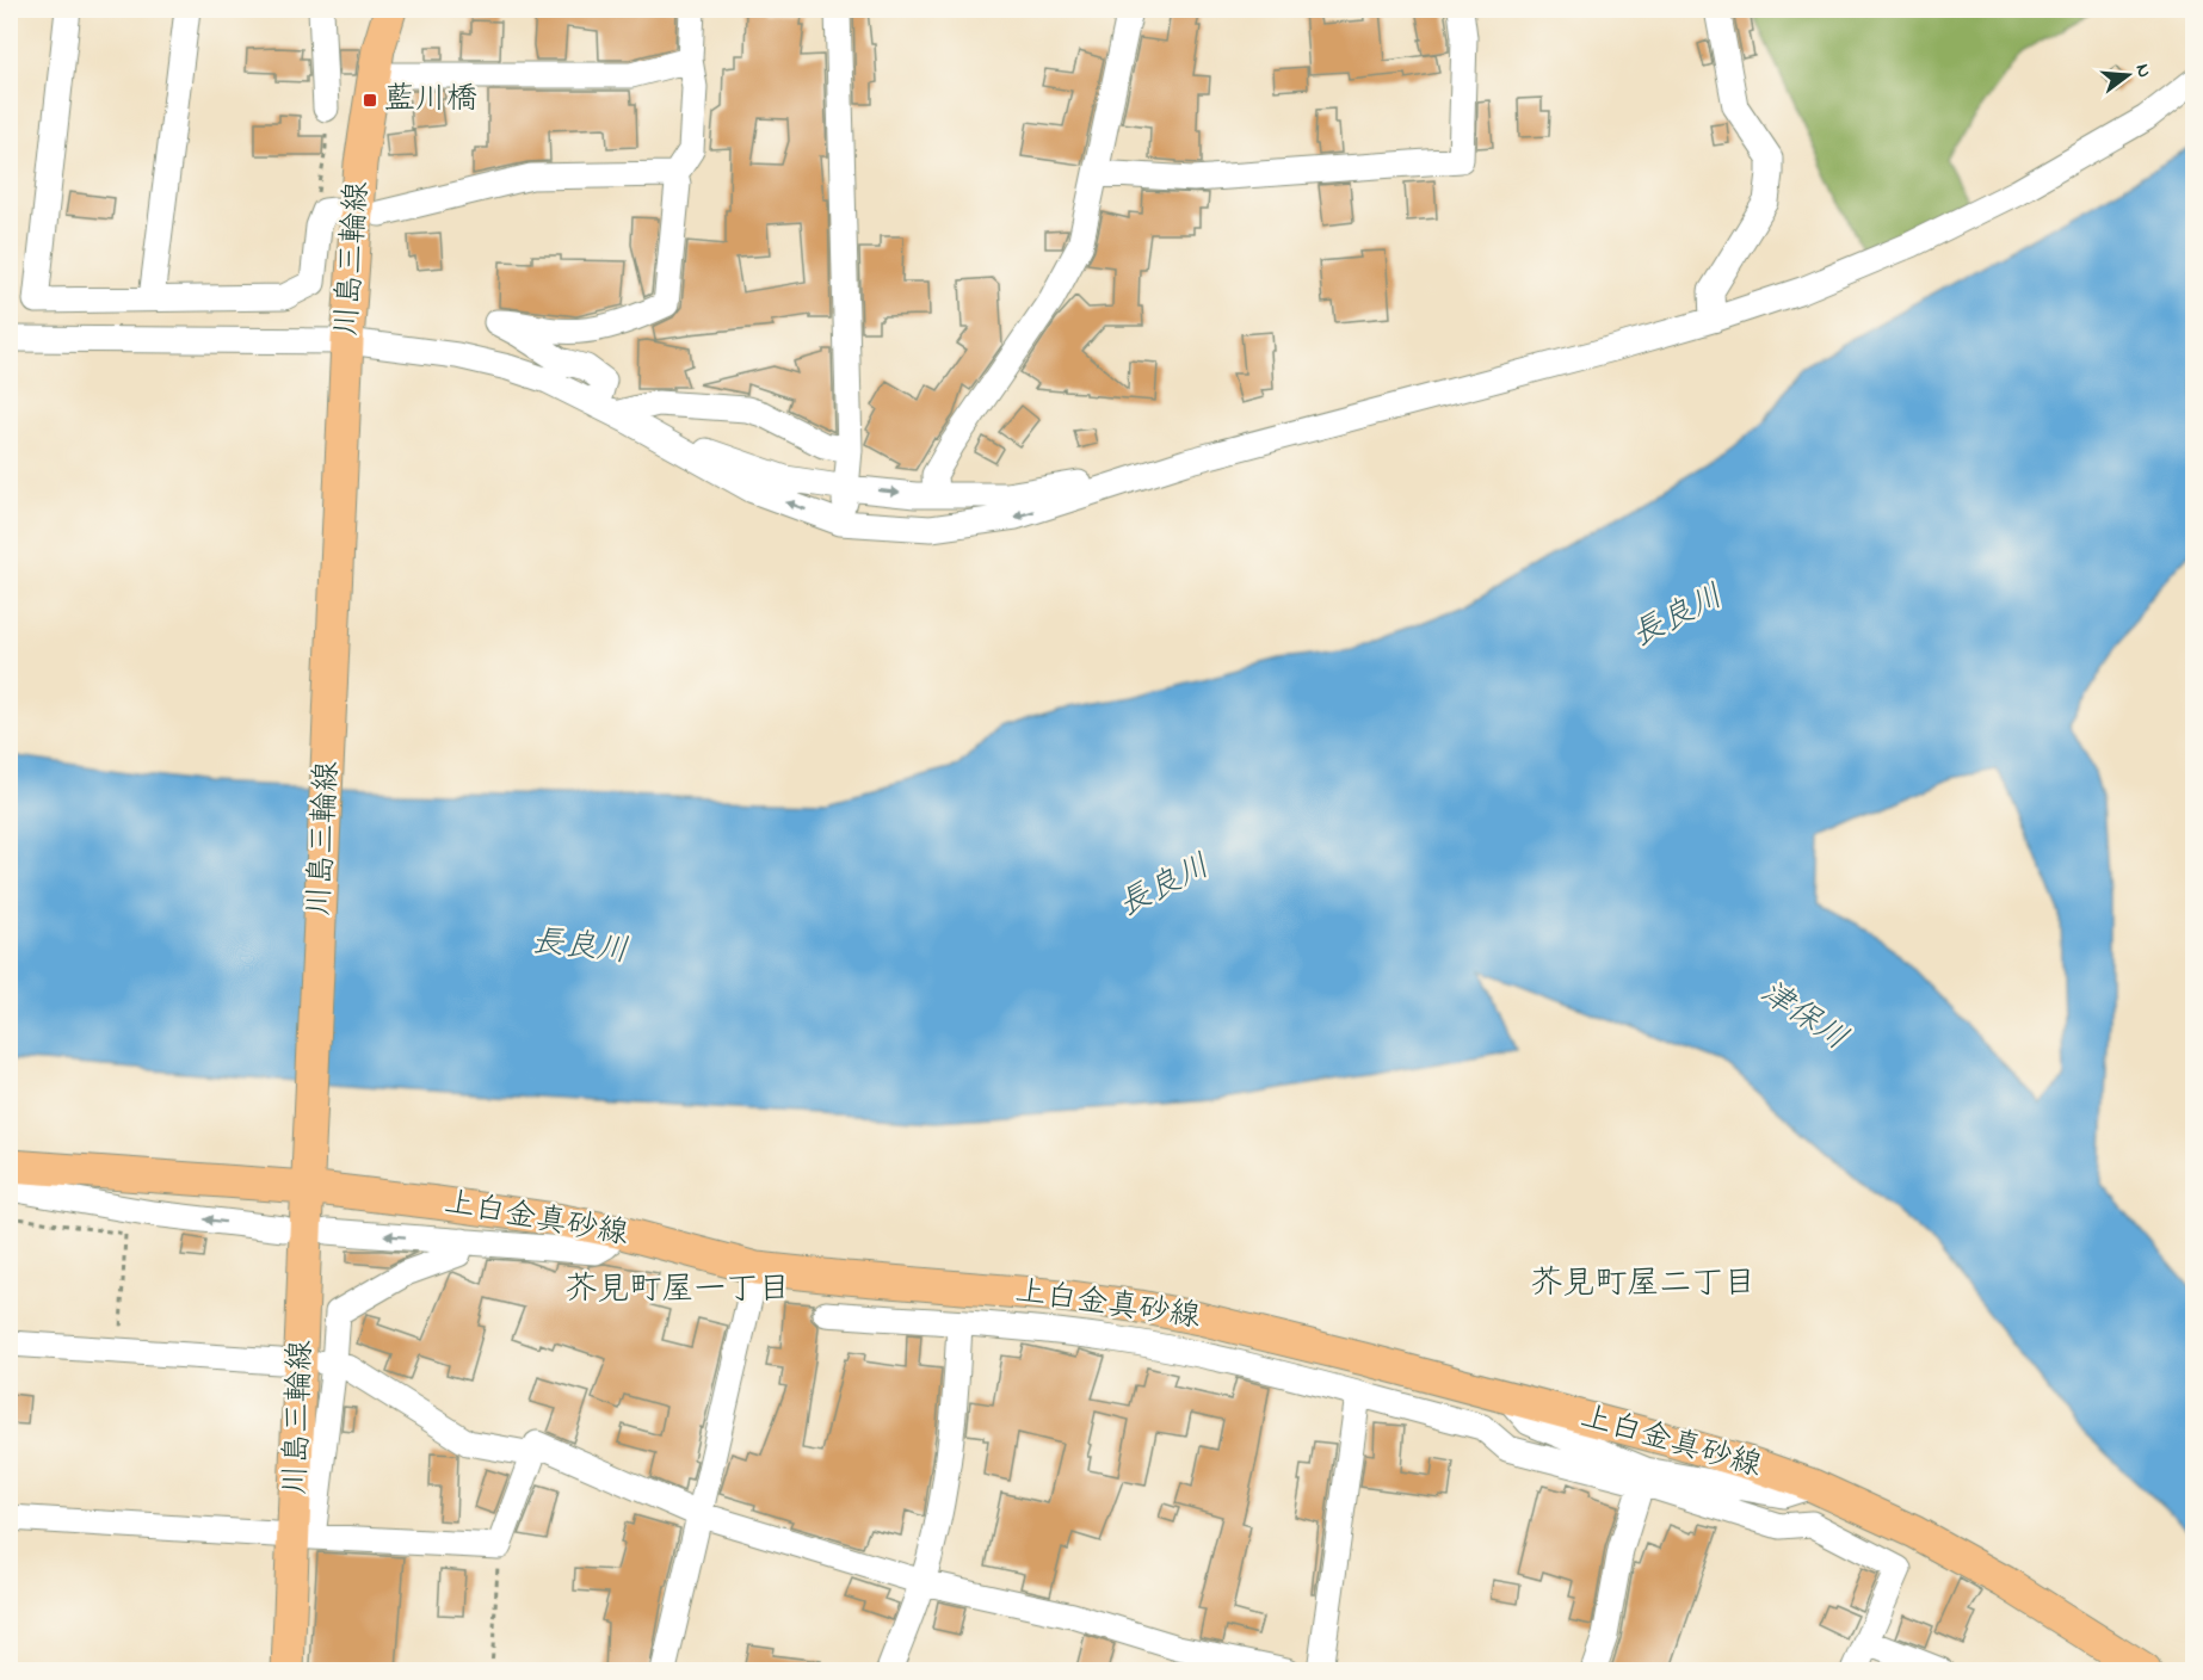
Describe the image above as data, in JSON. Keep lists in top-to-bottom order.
{
  "streets": {
    "main road": ["川島三輪線", "上白金真砂線"]
  },
  "crossings": [
    ["川島三輪線", "上白金真砂線"]
  ],
  "districts": ["芥見町屋二丁目", "芥見町屋一丁目"],
  "water": ["長良川", "津保川"],
  "places": {
    "transit": ["藍川橋"]
  },
  "north": "right"
}
